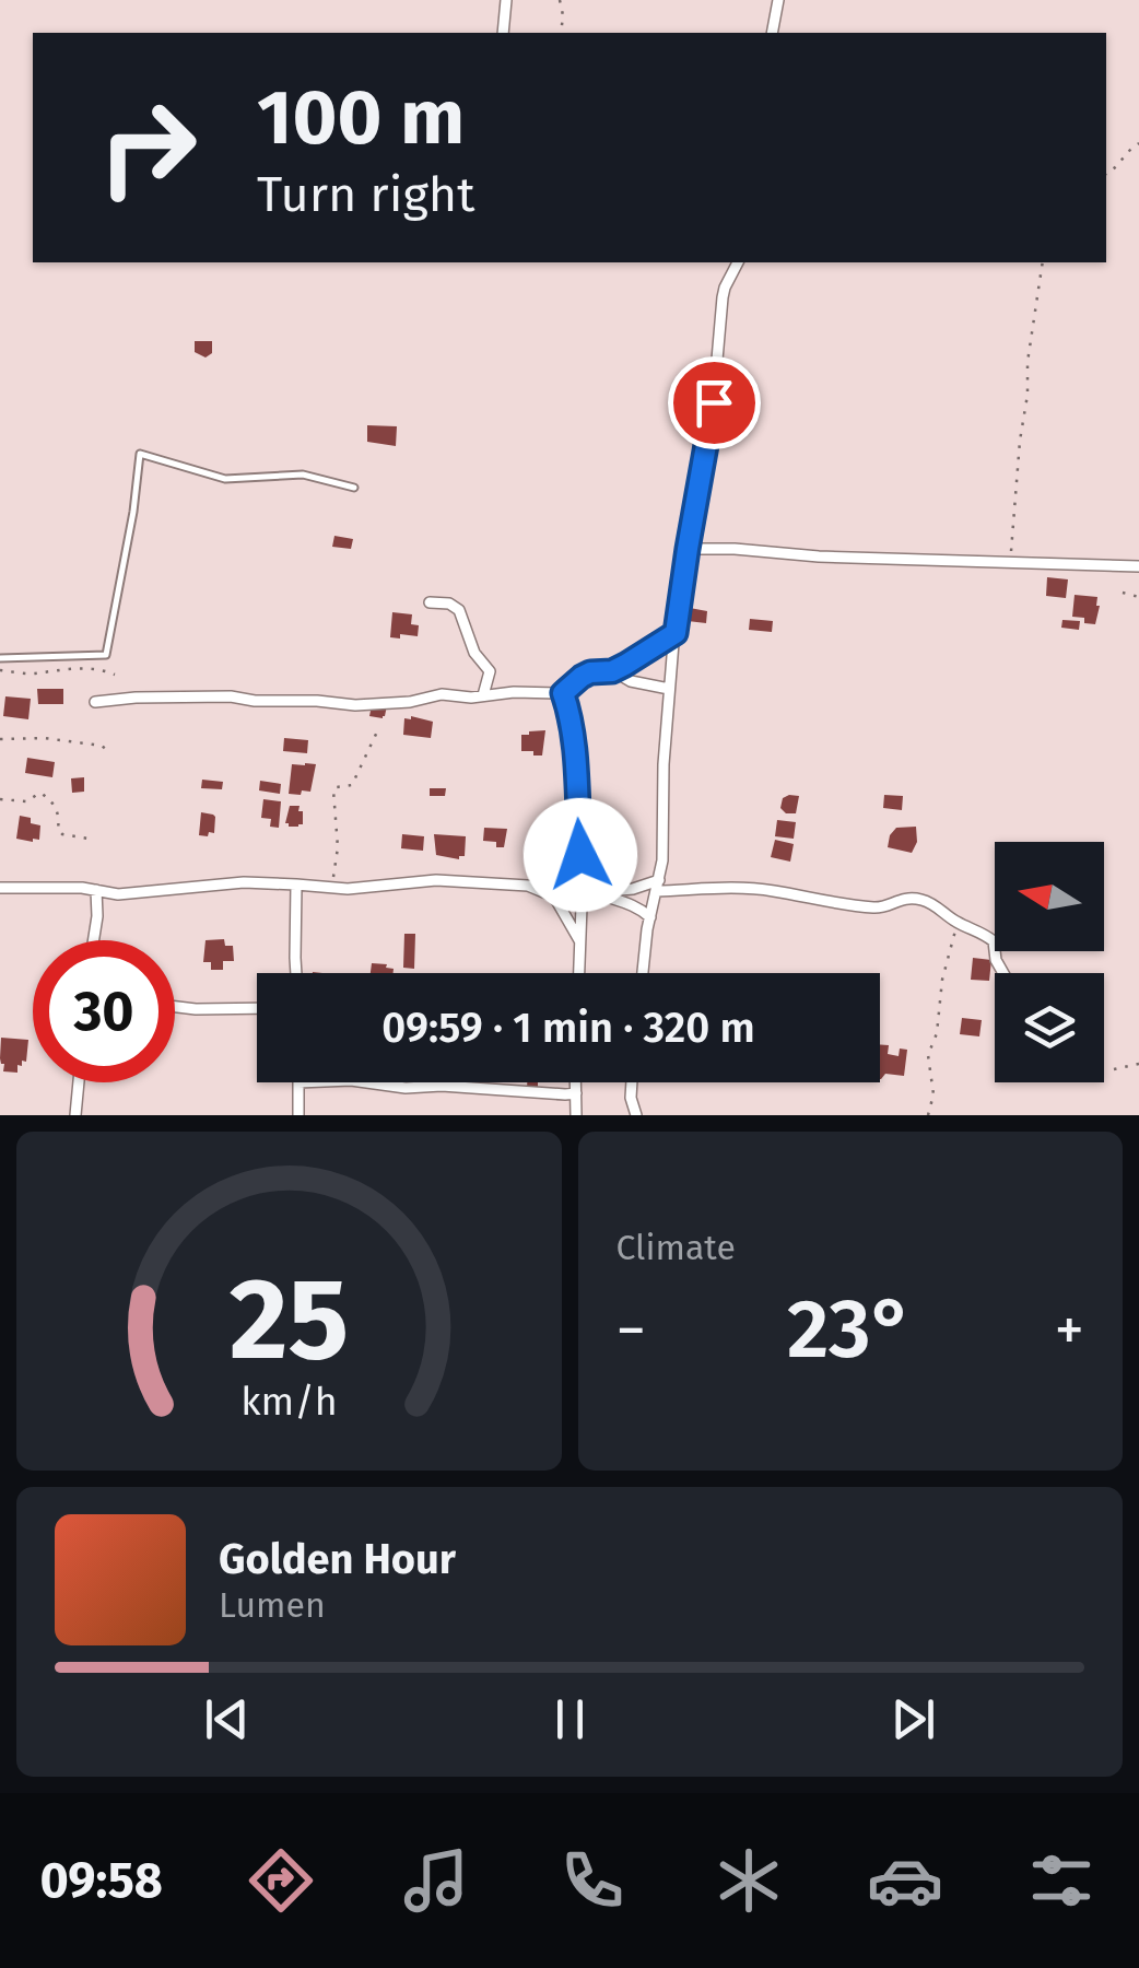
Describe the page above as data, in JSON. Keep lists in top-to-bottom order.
{
  "north": "left",
  "page": {
    "turn": ["100 m", "Turn right"],
    "limit": "30",
    "trip": "09:59 · 1 min · 320 m",
    "tile": "Climate",
    "heat": ["−", "23°", "+"],
    "song": ["Golden Hour", "Lumen"],
    "tabs": "09:58",
    "gauge": ["25", "km/h"]
  }
}
